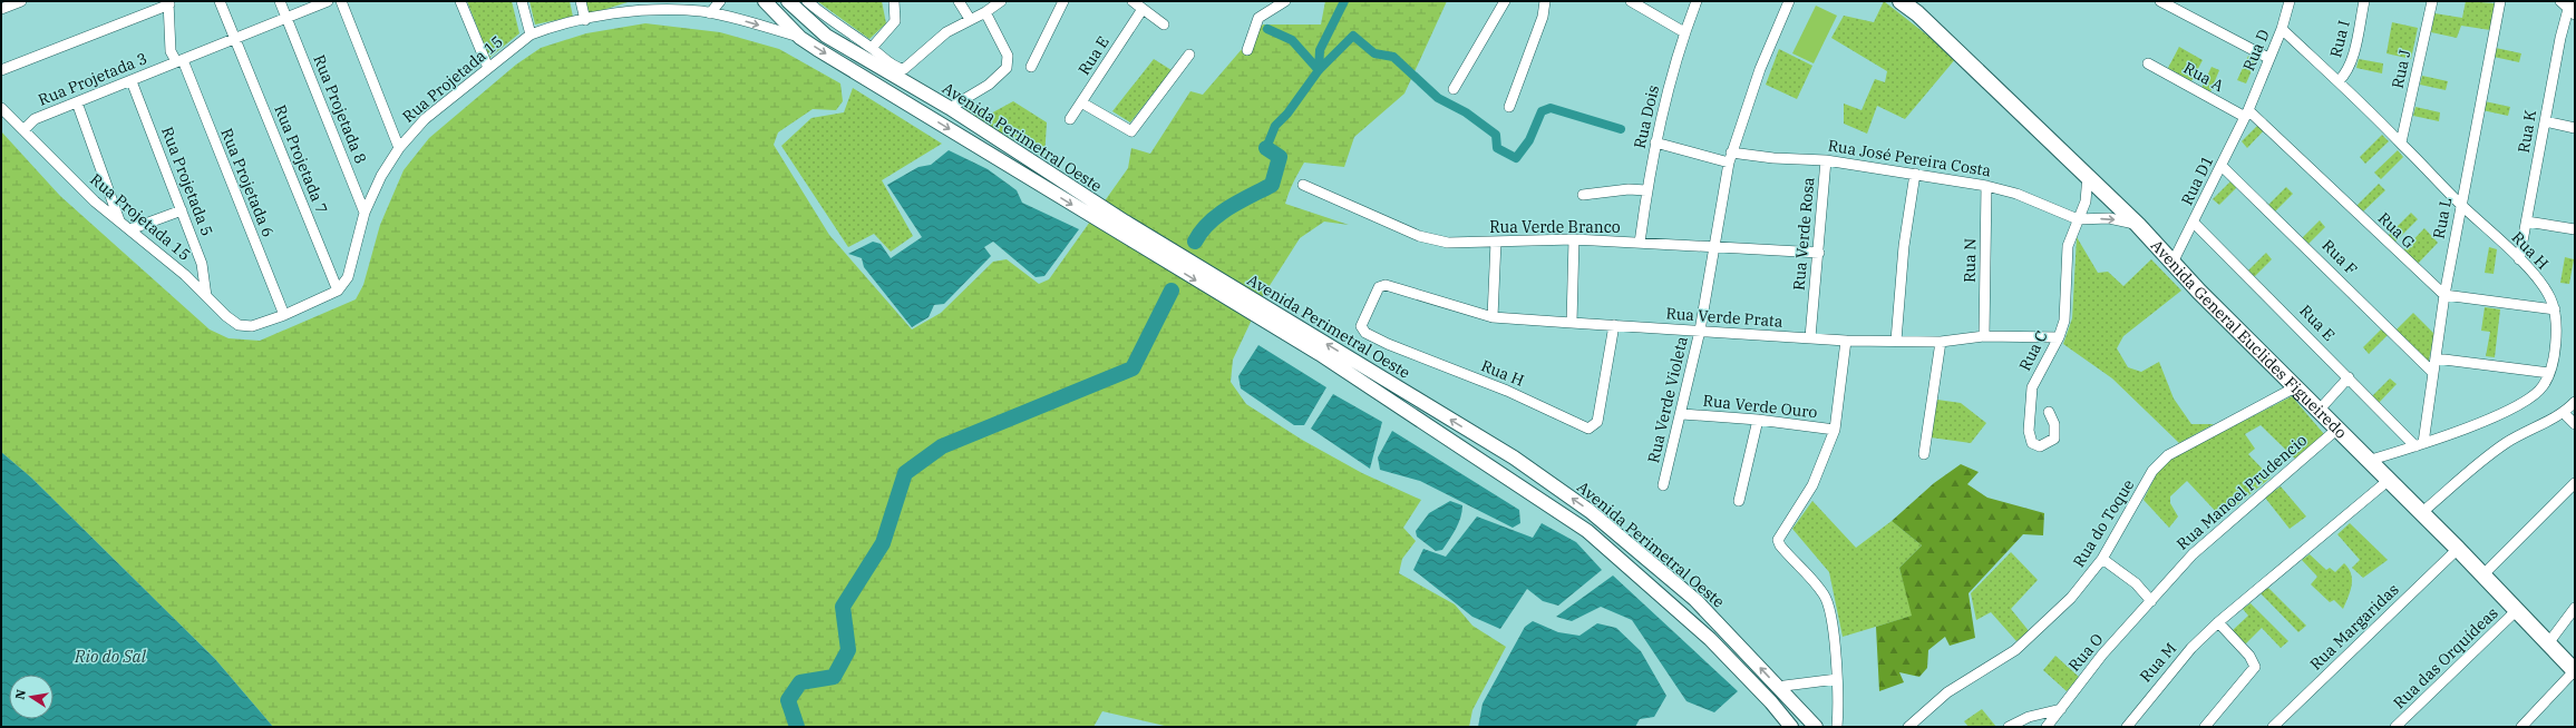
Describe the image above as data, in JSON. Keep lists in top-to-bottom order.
{
  "streets": {
    "main road": ["Avenida Perimetral Oeste", "Avenida General Euclides Figueiredo"],
    "street": [
      "Rua I",
      "Rua D",
      "Rua E",
      "Rua J",
      "Rua A",
      "Rua Projetada 3",
      "Rua Projetada 15",
      "Rua Projetada 8",
      "Rua Dois",
      "Rua K",
      "Rua José Pereira Costa",
      "Rua Projetada 7",
      "Rua D1",
      "Rua Projetada 5",
      "Rua Projetada 6",
      "Rua L",
      "Rua Verde Branco",
      "Rua G",
      "Rua Verde Rosa",
      "Rua H",
      "Rua F",
      "Rua N",
      "Rua Verde Prata",
      "Rua C",
      "Rua Verde Violeta",
      "Rua Verde Ouro",
      "Rua Manoel Prudencio",
      "Rua do Toque",
      "Rua Margaridas",
      "Rua O",
      "Rua das Orquídeas",
      "Rua M"
    ]
  },
  "crossings": [
    ["Rua I", "Rua H"],
    ["Rua D", "Rua A"],
    ["Rua D", "Rua D1"],
    ["Rua D", "Rua G"],
    ["Rua D", "Rua H"],
    ["Rua E", "Rua D1"],
    ["Rua E", "Rua L"],
    ["Rua E", "Rua H"],
    ["Rua J", "Rua H"],
    ["Rua A", "Rua D1"],
    ["Rua A", "Rua G"],
    ["Rua Projetada 3", "Rua Projetada 15"],
    ["Rua Projetada 3", "Rua Projetada 8"],
    ["Rua Projetada 3", "Rua Projetada 7"],
    ["Rua Projetada 3", "Rua Projetada 5"],
    ["Rua Projetada 3", "Rua Projetada 6"],
    ["Rua Projetada 15", "Rua Projetada 8"],
    ["Rua Projetada 15", "Avenida Perimetral Oeste"],
    ["Rua Projetada 15", "Rua Projetada 7"],
    ["Rua Projetada 15", "Rua Projetada 5"],
    ["Rua Projetada 15", "Rua Projetada 6"],
    ["Rua Dois", "Rua Verde Branco"],
    ["Rua K", "Rua H"],
    ["Rua José Pereira Costa", "Rua Verde Rosa"],
    ["Rua José Pereira Costa", "Rua N"],
    ["Rua José Pereira Costa", "Avenida General Euclides Figueiredo"],
    ["Rua José Pereira Costa", "Rua C"],
    ["Rua José Pereira Costa", "Rua Verde Violeta"],
    ["Rua D1", "Rua G"],
    ["Rua D1", "Rua F"],
    ["Rua D1", "Avenida General Euclides Figueiredo"],
    ["Rua L", "Rua G"],
    ["Rua L", "Rua H"],
    ["Rua L", "Rua F"],
    ["Rua Verde Branco", "Rua Verde Rosa"],
    ["Rua Verde Branco", "Rua Verde Violeta"],
    ["Rua Verde Rosa", "Rua Verde Prata"],
    ["Rua H", "Rua Verde Prata"],
    ["Rua H", "Avenida General Euclides Figueiredo"],
    ["Rua N", "Rua Verde Prata"],
    ["Rua Verde Prata", "Rua C"],
    ["Rua Verde Prata", "Rua Verde Violeta"],
    ["Avenida General Euclides Figueiredo", "Rua Manoel Prudencio"],
    ["Avenida General Euclides Figueiredo", "Rua do Toque"],
    ["Avenida General Euclides Figueiredo", "Rua Margaridas"],
    ["Avenida General Euclides Figueiredo", "Rua das Orquídeas"],
    ["Avenida General Euclides Figueiredo", "Rua M"],
    ["Rua Verde Violeta", "Rua Verde Ouro"],
    ["Rua Manoel Prudencio", "Rua O"]
  ],
  "water": ["Rio do Sal"],
  "north": "left"
}
